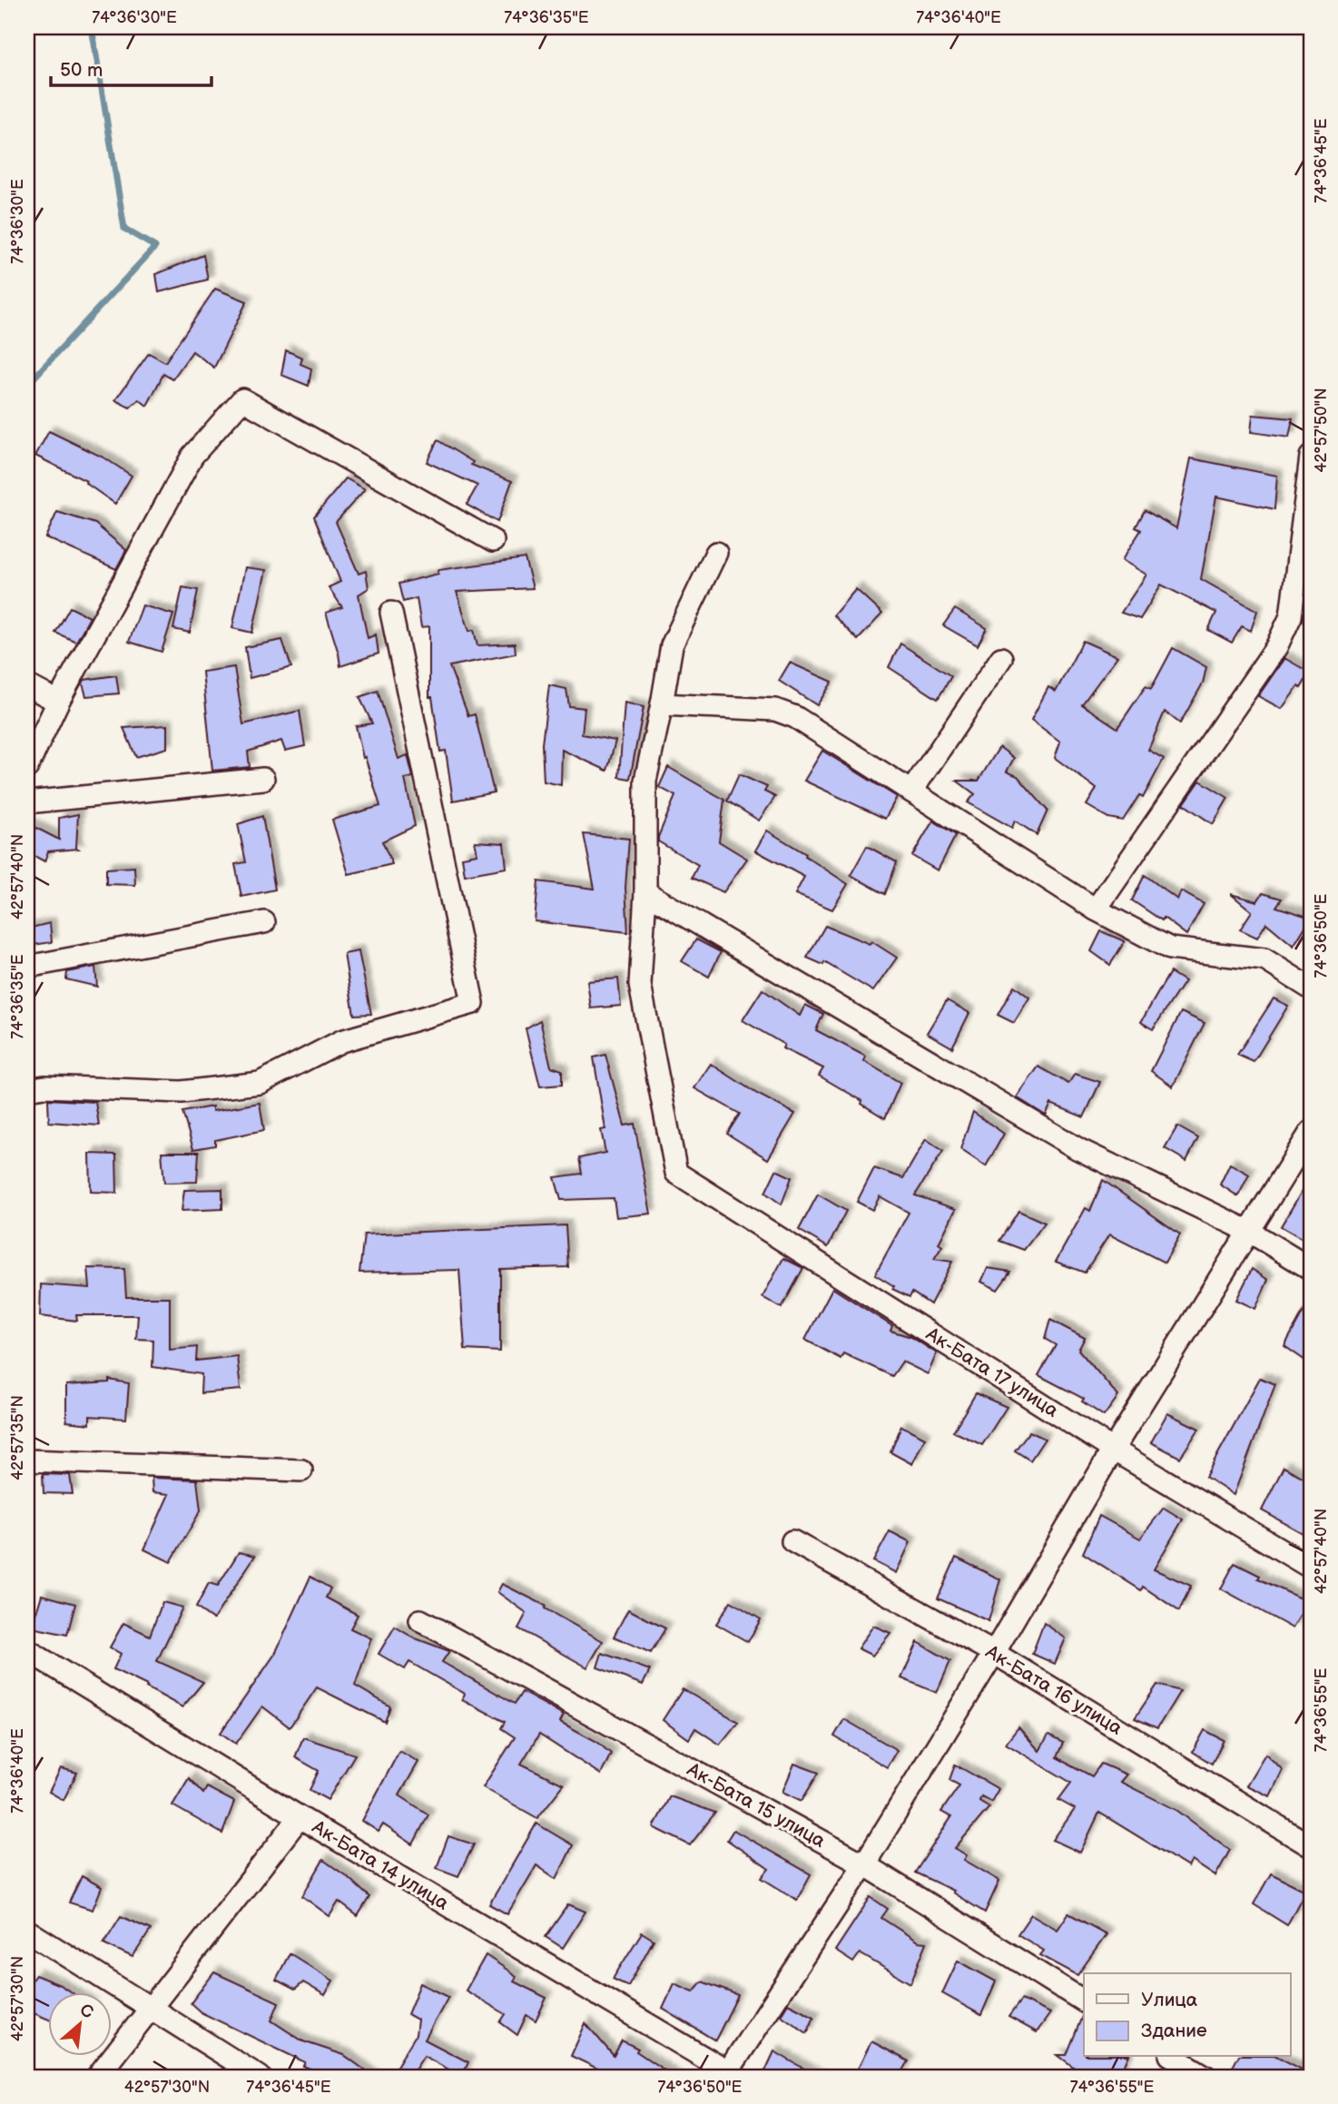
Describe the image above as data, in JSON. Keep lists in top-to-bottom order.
{
  "streets": {
    "street": [
      "Ак-Бата 17 улица",
      "Ак-Бата 16 улица",
      "Ак-Бата 15 улица",
      "Ак-Бата 14 улица"
    ]
  },
  "legend": ["Улица", "Здание"],
  "scale_bar": "50 m",
  "north": "top right",
  "coordinates": [
    "74°36'30\"E",
    "74°36'35\"E",
    "74°36'40\"E",
    "74°36'45\"E",
    "42°57'50\"N",
    "42°57'40\"N",
    "74°36'50\"E",
    "42°57'35\"N",
    "74°36'55\"E",
    "42°57'30\"N"
  ]
}
